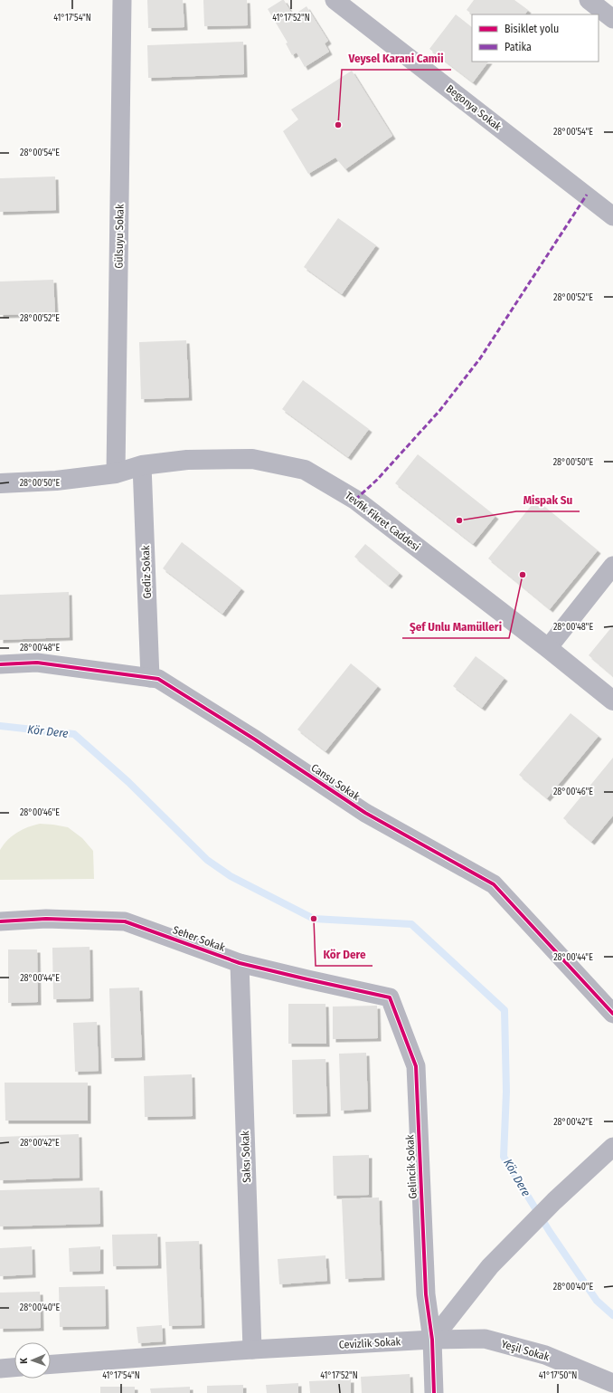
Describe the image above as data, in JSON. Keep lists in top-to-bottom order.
{
  "streets": {
    "street": [
      "Begonya Sokak",
      "Gülsuyu Sokak",
      "Tevfik Fikret Caddesi",
      "Gediz Sokak",
      "Cansu Sokak",
      "Seher Sokak",
      "Saksı Sokak",
      "Gelincik Sokak",
      "Cevizlik Sokak",
      "Yeşil Sokak"
    ]
  },
  "crossings": [
    ["Gülsuyu Sokak", "Tevfik Fikret Caddesi"],
    ["Tevfik Fikret Caddesi", "Gediz Sokak"],
    ["Gediz Sokak", "Cansu Sokak"],
    ["Seher Sokak", "Saksı Sokak"],
    ["Seher Sokak", "Gelincik Sokak"],
    ["Saksı Sokak", "Cevizlik Sokak"],
    ["Gelincik Sokak", "Cevizlik Sokak"],
    ["Gelincik Sokak", "Yeşil Sokak"],
    ["Cevizlik Sokak", "Yeşil Sokak"]
  ],
  "water": ["Kör Dere"],
  "places": [
    "Veysel Karani Camii",
    "Mispak Su",
    "Şef Unlu Mamülleri",
    "Kör Dere"
  ],
  "legend": ["Bisiklet yolu", "Patika"],
  "north": "left",
  "coordinates": [
    "41°17'54\"N",
    "41°17'52\"N",
    "28°00'54\"E",
    "28°00'52\"E",
    "28°00'50\"E",
    "28°00'48\"E",
    "28°00'46\"E",
    "28°00'44\"E",
    "28°00'42\"E",
    "28°00'40\"E",
    "41°17'50\"N"
  ]
}
